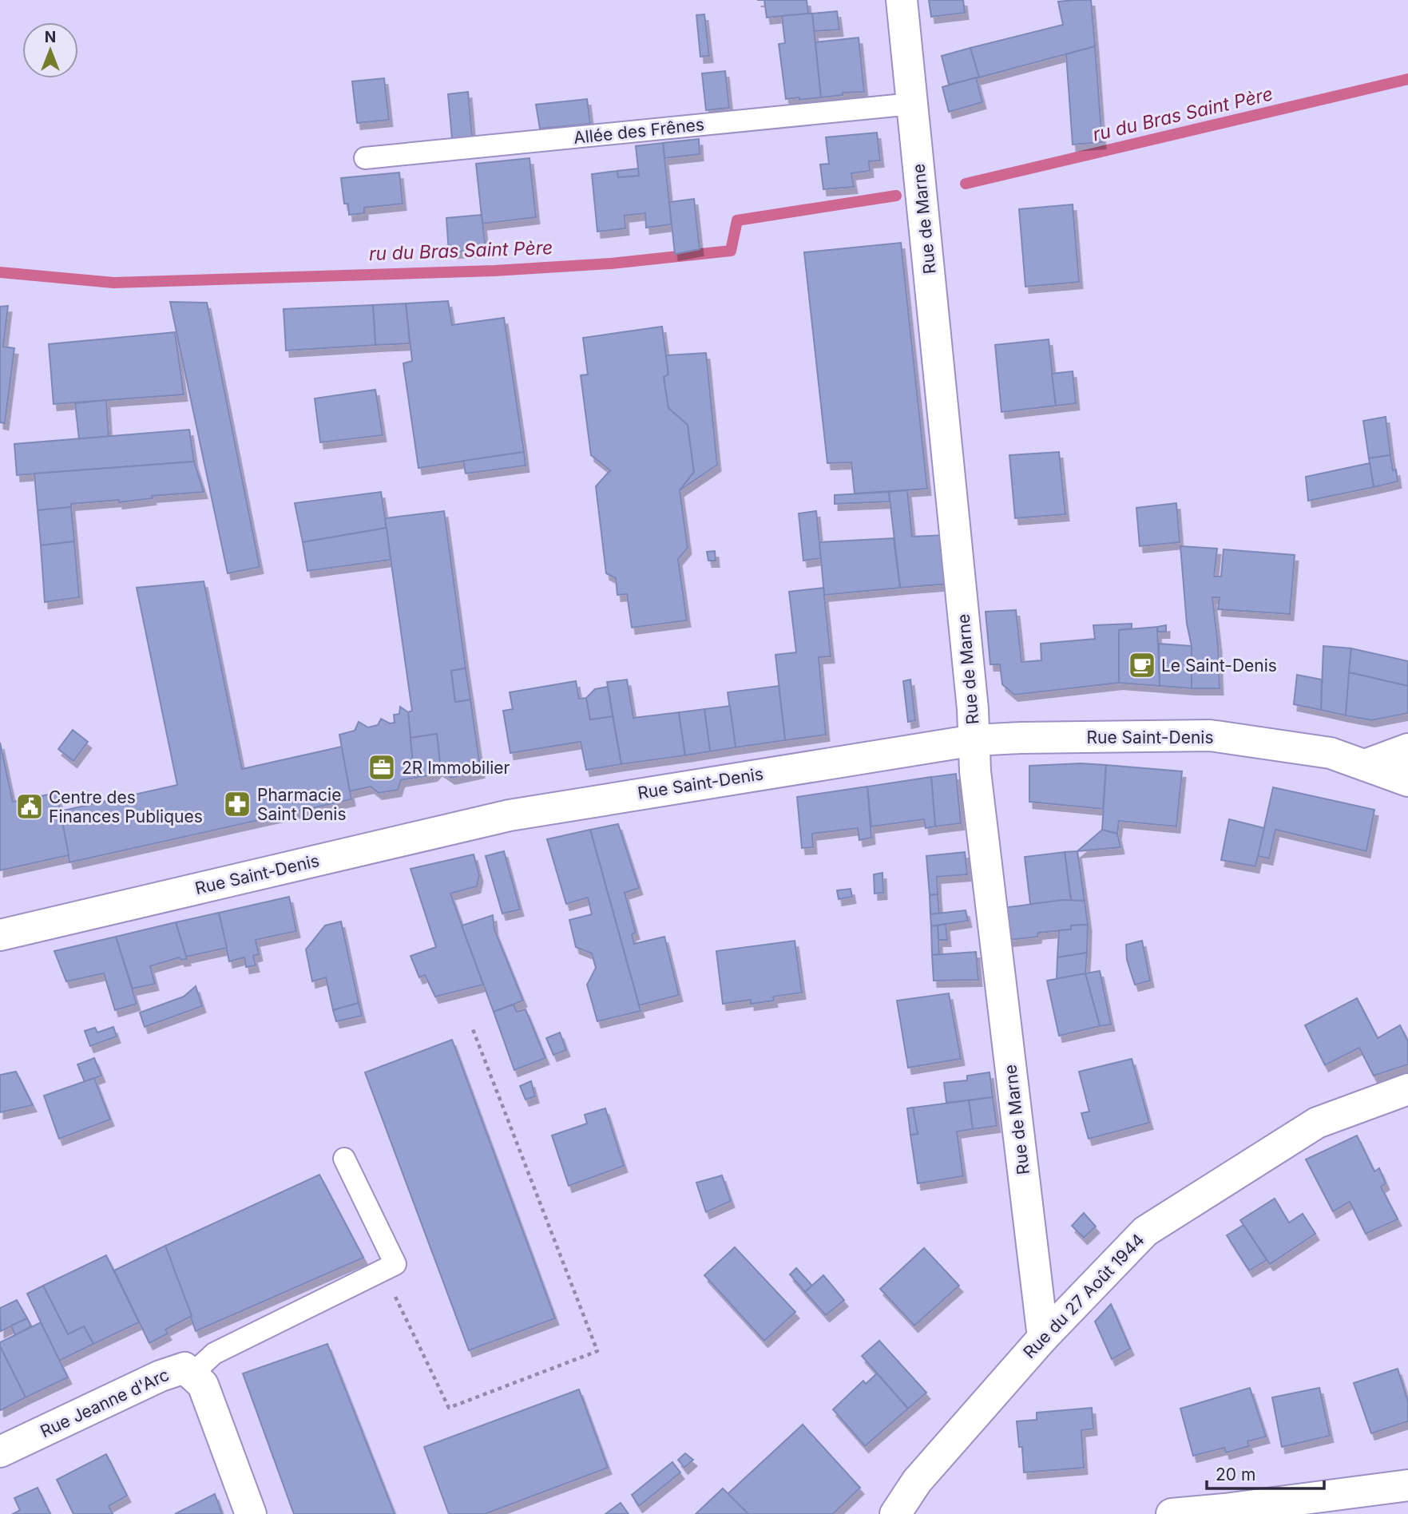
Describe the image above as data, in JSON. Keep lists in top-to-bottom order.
{
  "streets": {
    "street": [
      "Rue de Marne",
      "Rue Saint-Denis",
      "Rue du 27 Août 1944",
      "Rue Jeanne d'Arc"
    ],
    "lane": ["Allée des Frênes"]
  },
  "crossings": [
    ["Allée des Frênes", "Rue de Marne"],
    ["Rue de Marne", "Rue Saint-Denis"],
    ["Rue de Marne", "Rue du 27 Août 1944"]
  ],
  "water": ["ru du Bras Saint Père"],
  "places": {
    "cafe": ["Le Saint-Denis"],
    "office": ["2R Immobilier"],
    "pharmacy": ["Pharmacie Saint Denis"],
    "public building": ["Centre des Finances Publiques"]
  },
  "scale_bar": "20 m",
  "north": "top"
}
